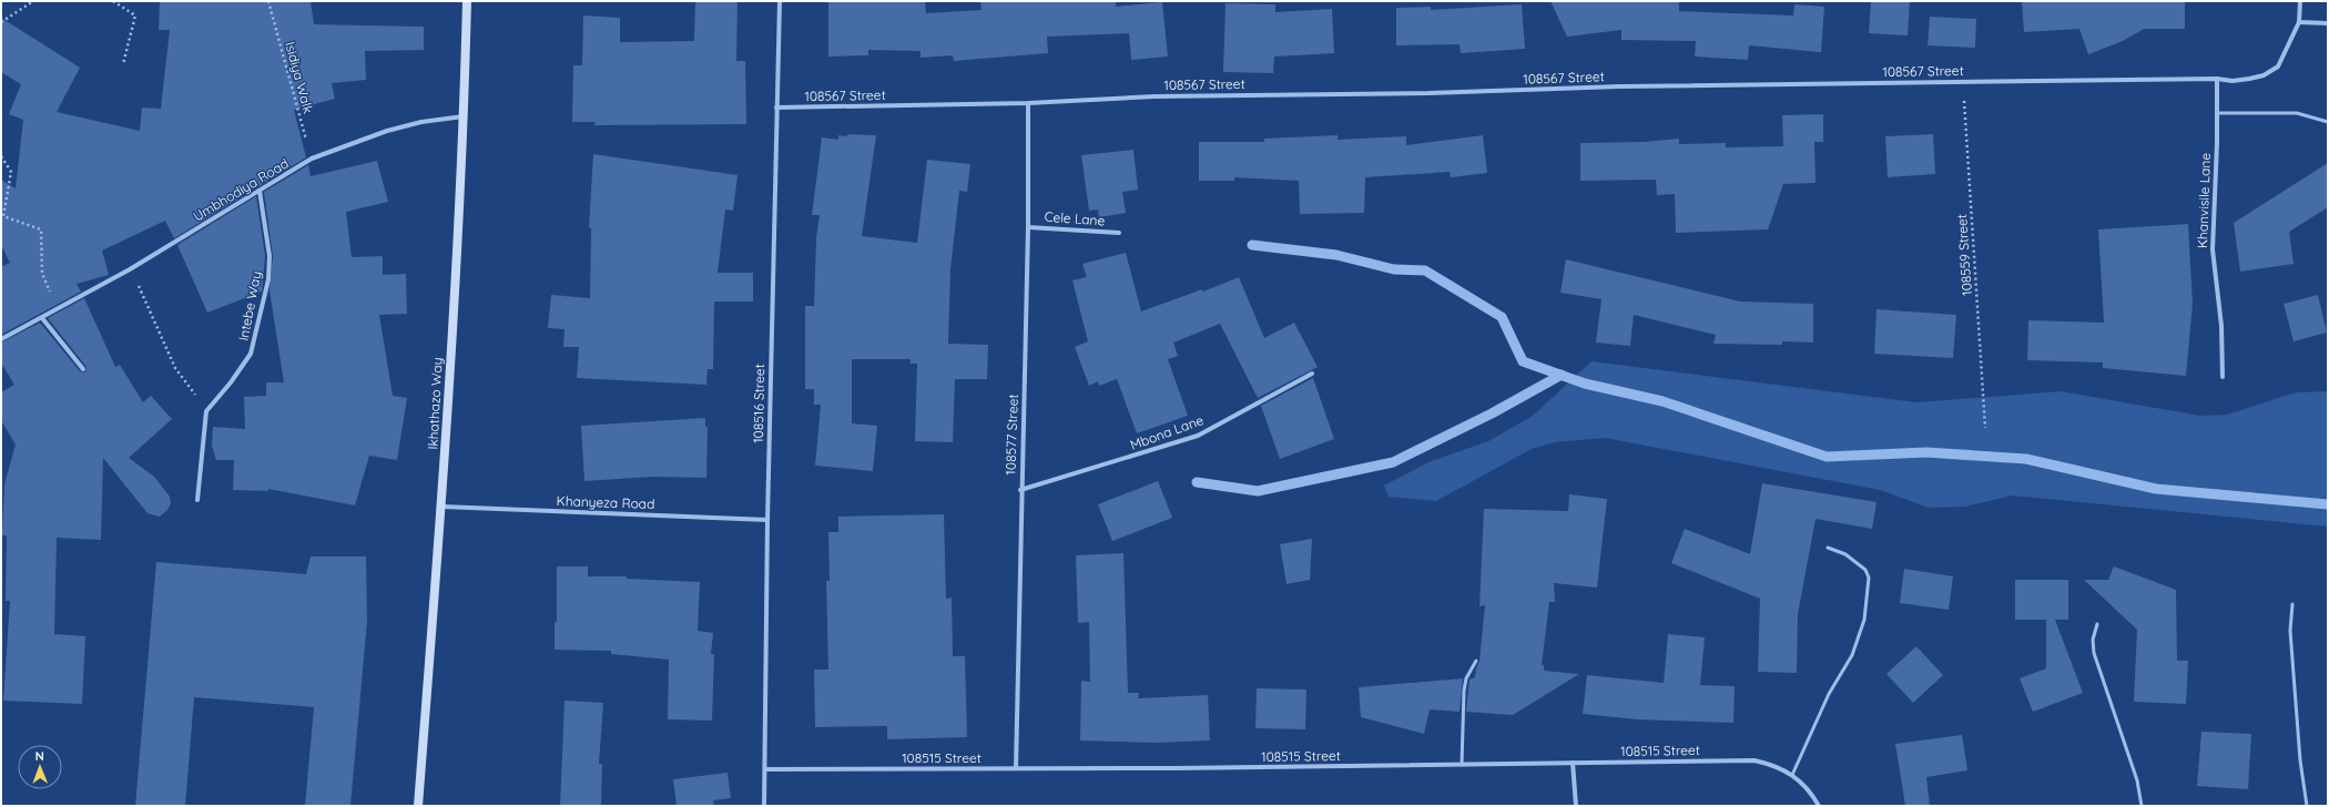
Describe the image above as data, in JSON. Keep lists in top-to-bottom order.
{
  "streets": {
    "street": [
      "108567 Street",
      "Umbhodiya Road",
      "Khanvisile Lane",
      "Cele Lane",
      "Intebe Way",
      "Ikhathazo Way",
      "108516 Street",
      "Mbona Lane",
      "108577 Street",
      "Khanyeza Road",
      "108515 Street"
    ],
    "path": ["Isidiya Walk", "108559 Street"]
  },
  "crossings": [
    ["108567 Street", "Khanvisile Lane"],
    ["108567 Street", "108559 Street"],
    ["108567 Street", "108516 Street"],
    ["108567 Street", "108577 Street"],
    ["Isidiya Walk", "Umbhodiya Road"],
    ["Umbhodiya Road", "Intebe Way"],
    ["Umbhodiya Road", "Ikhathazo Way"],
    ["Cele Lane", "108577 Street"],
    ["Ikhathazo Way", "Khanyeza Road"],
    ["108516 Street", "Khanyeza Road"],
    ["108516 Street", "108515 Street"],
    ["Mbona Lane", "108577 Street"],
    ["108577 Street", "108515 Street"]
  ],
  "north": "top"
}
